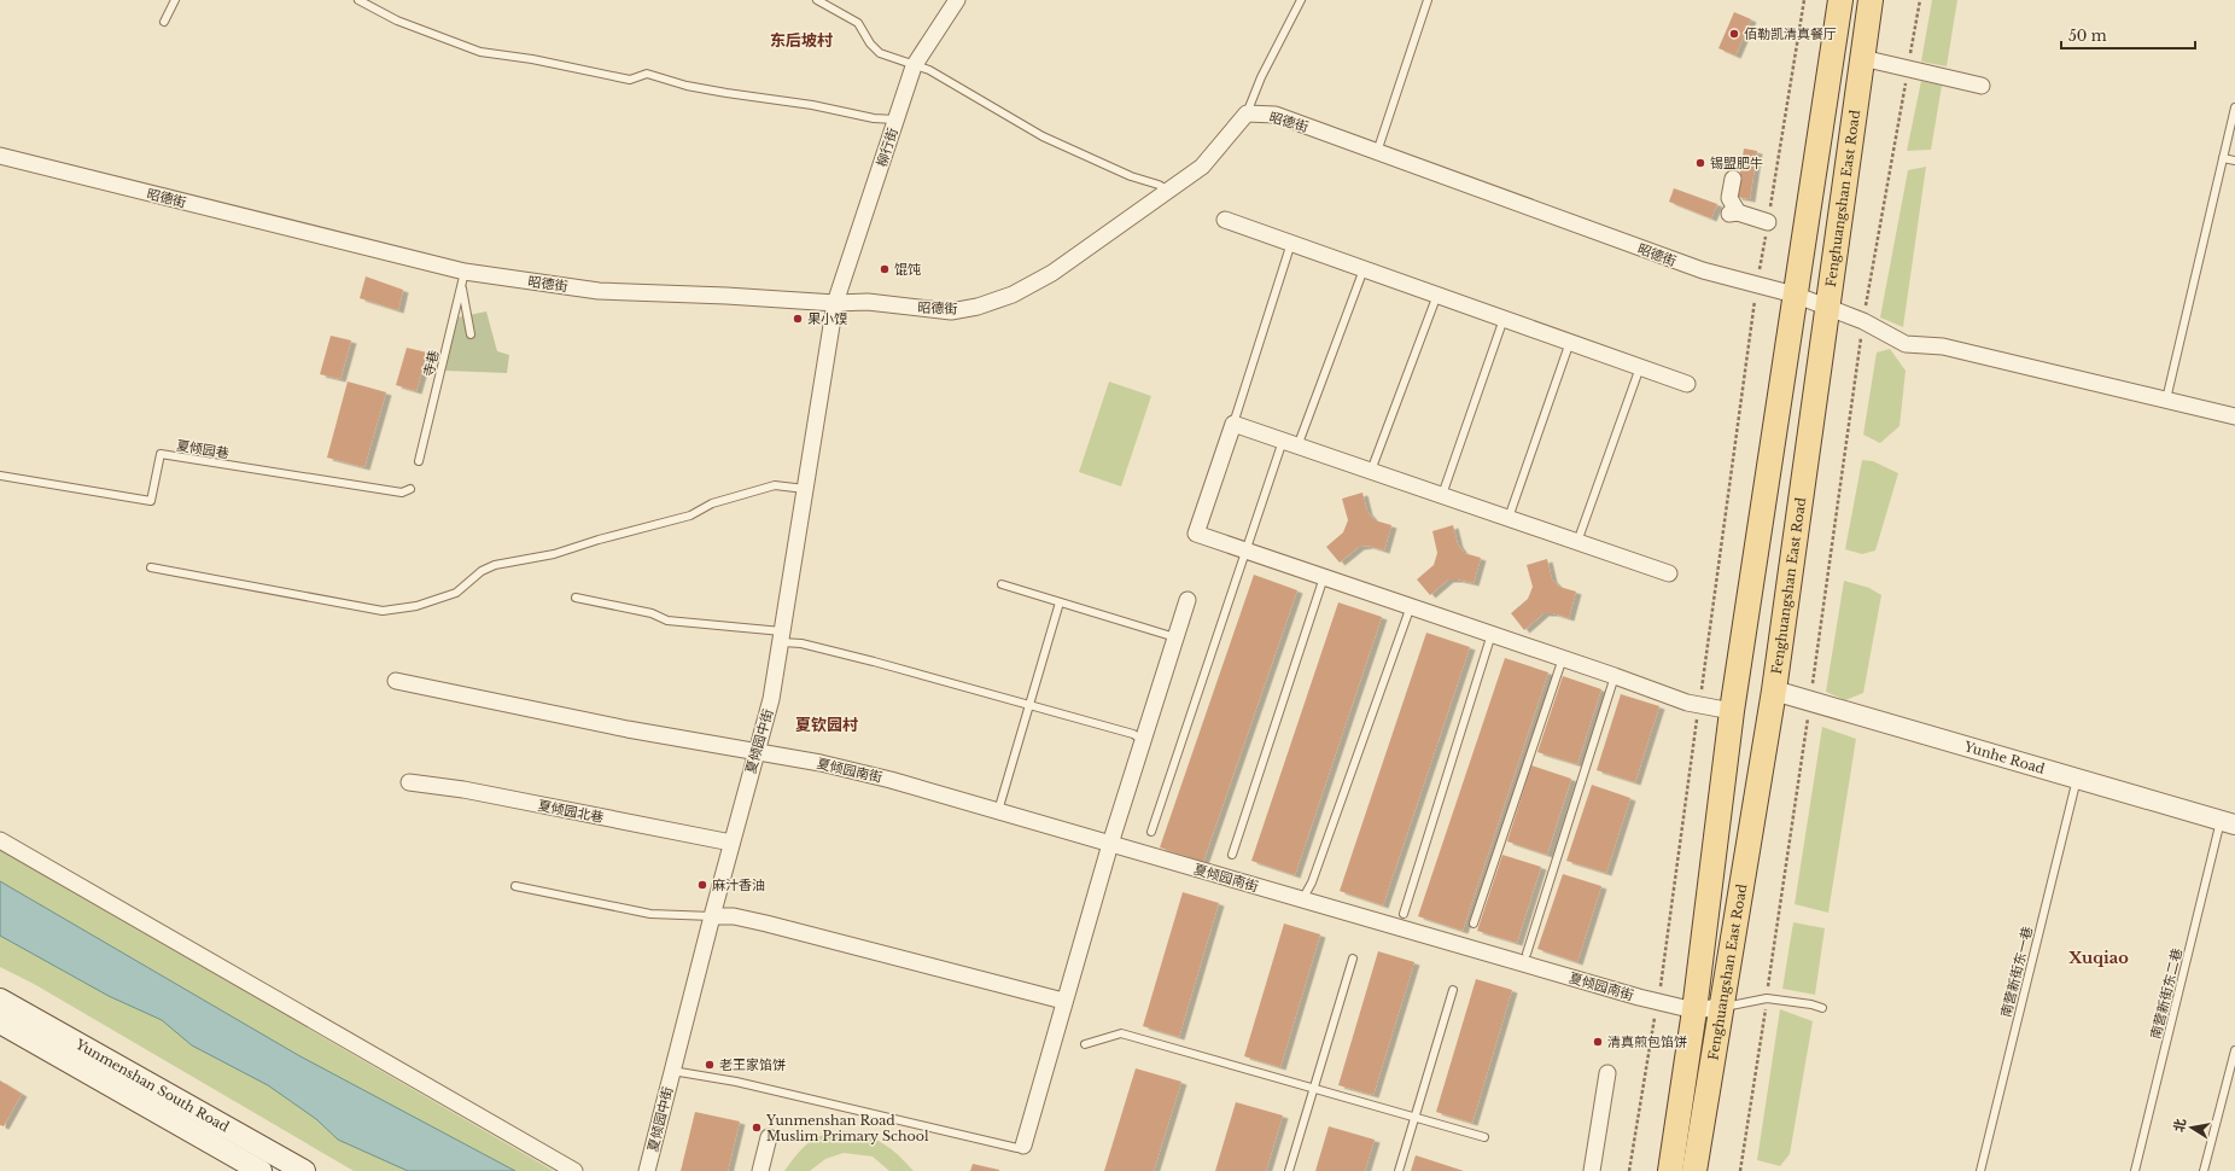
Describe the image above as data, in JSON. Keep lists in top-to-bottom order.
{
  "streets": {
    "main road": ["Fenghuangshan East Road", "Yunmenshan South Road"],
    "street": [
      "昭德街",
      "柳行街",
      "夏倾园中街",
      "Yunhe Road",
      "夏倾园南街",
      "夏倾园北巷"
    ],
    "lane": [
      "寺巷",
      "夏倾园巷",
      "南营新街东一巷",
      "南营新街东二巷"
    ]
  },
  "crossings": [
    ["昭德街", "柳行街"],
    ["昭德街", "Fenghuangshan East Road"],
    ["昭德街", "寺巷"],
    ["昭德街", "夏倾园中街"],
    ["柳行街", "夏倾园中街"],
    ["Fenghuangshan East Road", "Yunhe Road"],
    ["Fenghuangshan East Road", "夏倾园南街"],
    ["夏倾园中街", "夏倾园南街"],
    ["夏倾园中街", "夏倾园北巷"],
    ["Yunhe Road", "南营新街东一巷"],
    ["Yunhe Road", "南营新街东二巷"]
  ],
  "districts": ["东后坡村", "夏钦园村", "Xuqiao"],
  "places": [
    "佰勒凯清真餐厅",
    "锡盟肥牛",
    "馄饨",
    "果小馍",
    "麻汁香油",
    "清真煎包馅饼",
    "老王家馅饼",
    "Yunmenshan Road Muslim Primary School"
  ],
  "scale_bar": "50 m",
  "north": "left"
}
